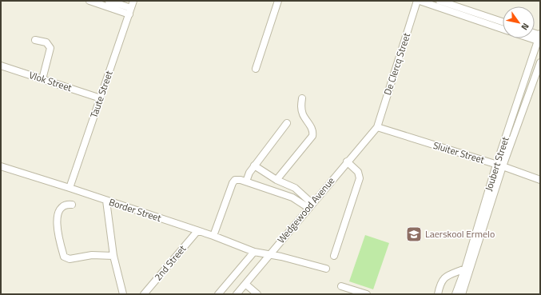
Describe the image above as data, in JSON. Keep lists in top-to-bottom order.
{
  "streets": {
    "street": [
      "De Clercq Street",
      "Vlok Street",
      "Taute Street",
      "Sluiter Street",
      "Joubert Street",
      "Border Street",
      "Wedgewood Avenue",
      "2nd Street"
    ]
  },
  "crossings": [
    ["De Clercq Street", "Sluiter Street"],
    ["De Clercq Street", "Wedgewood Avenue"],
    ["Vlok Street", "Taute Street"],
    ["Taute Street", "Border Street"],
    ["Sluiter Street", "Joubert Street"],
    ["Sluiter Street", "Wedgewood Avenue"],
    ["Border Street", "Wedgewood Avenue"],
    ["Border Street", "2nd Street"]
  ],
  "places": {
    "school or university": ["Laerskool Ermelo"]
  },
  "north": "bottom right"
}
